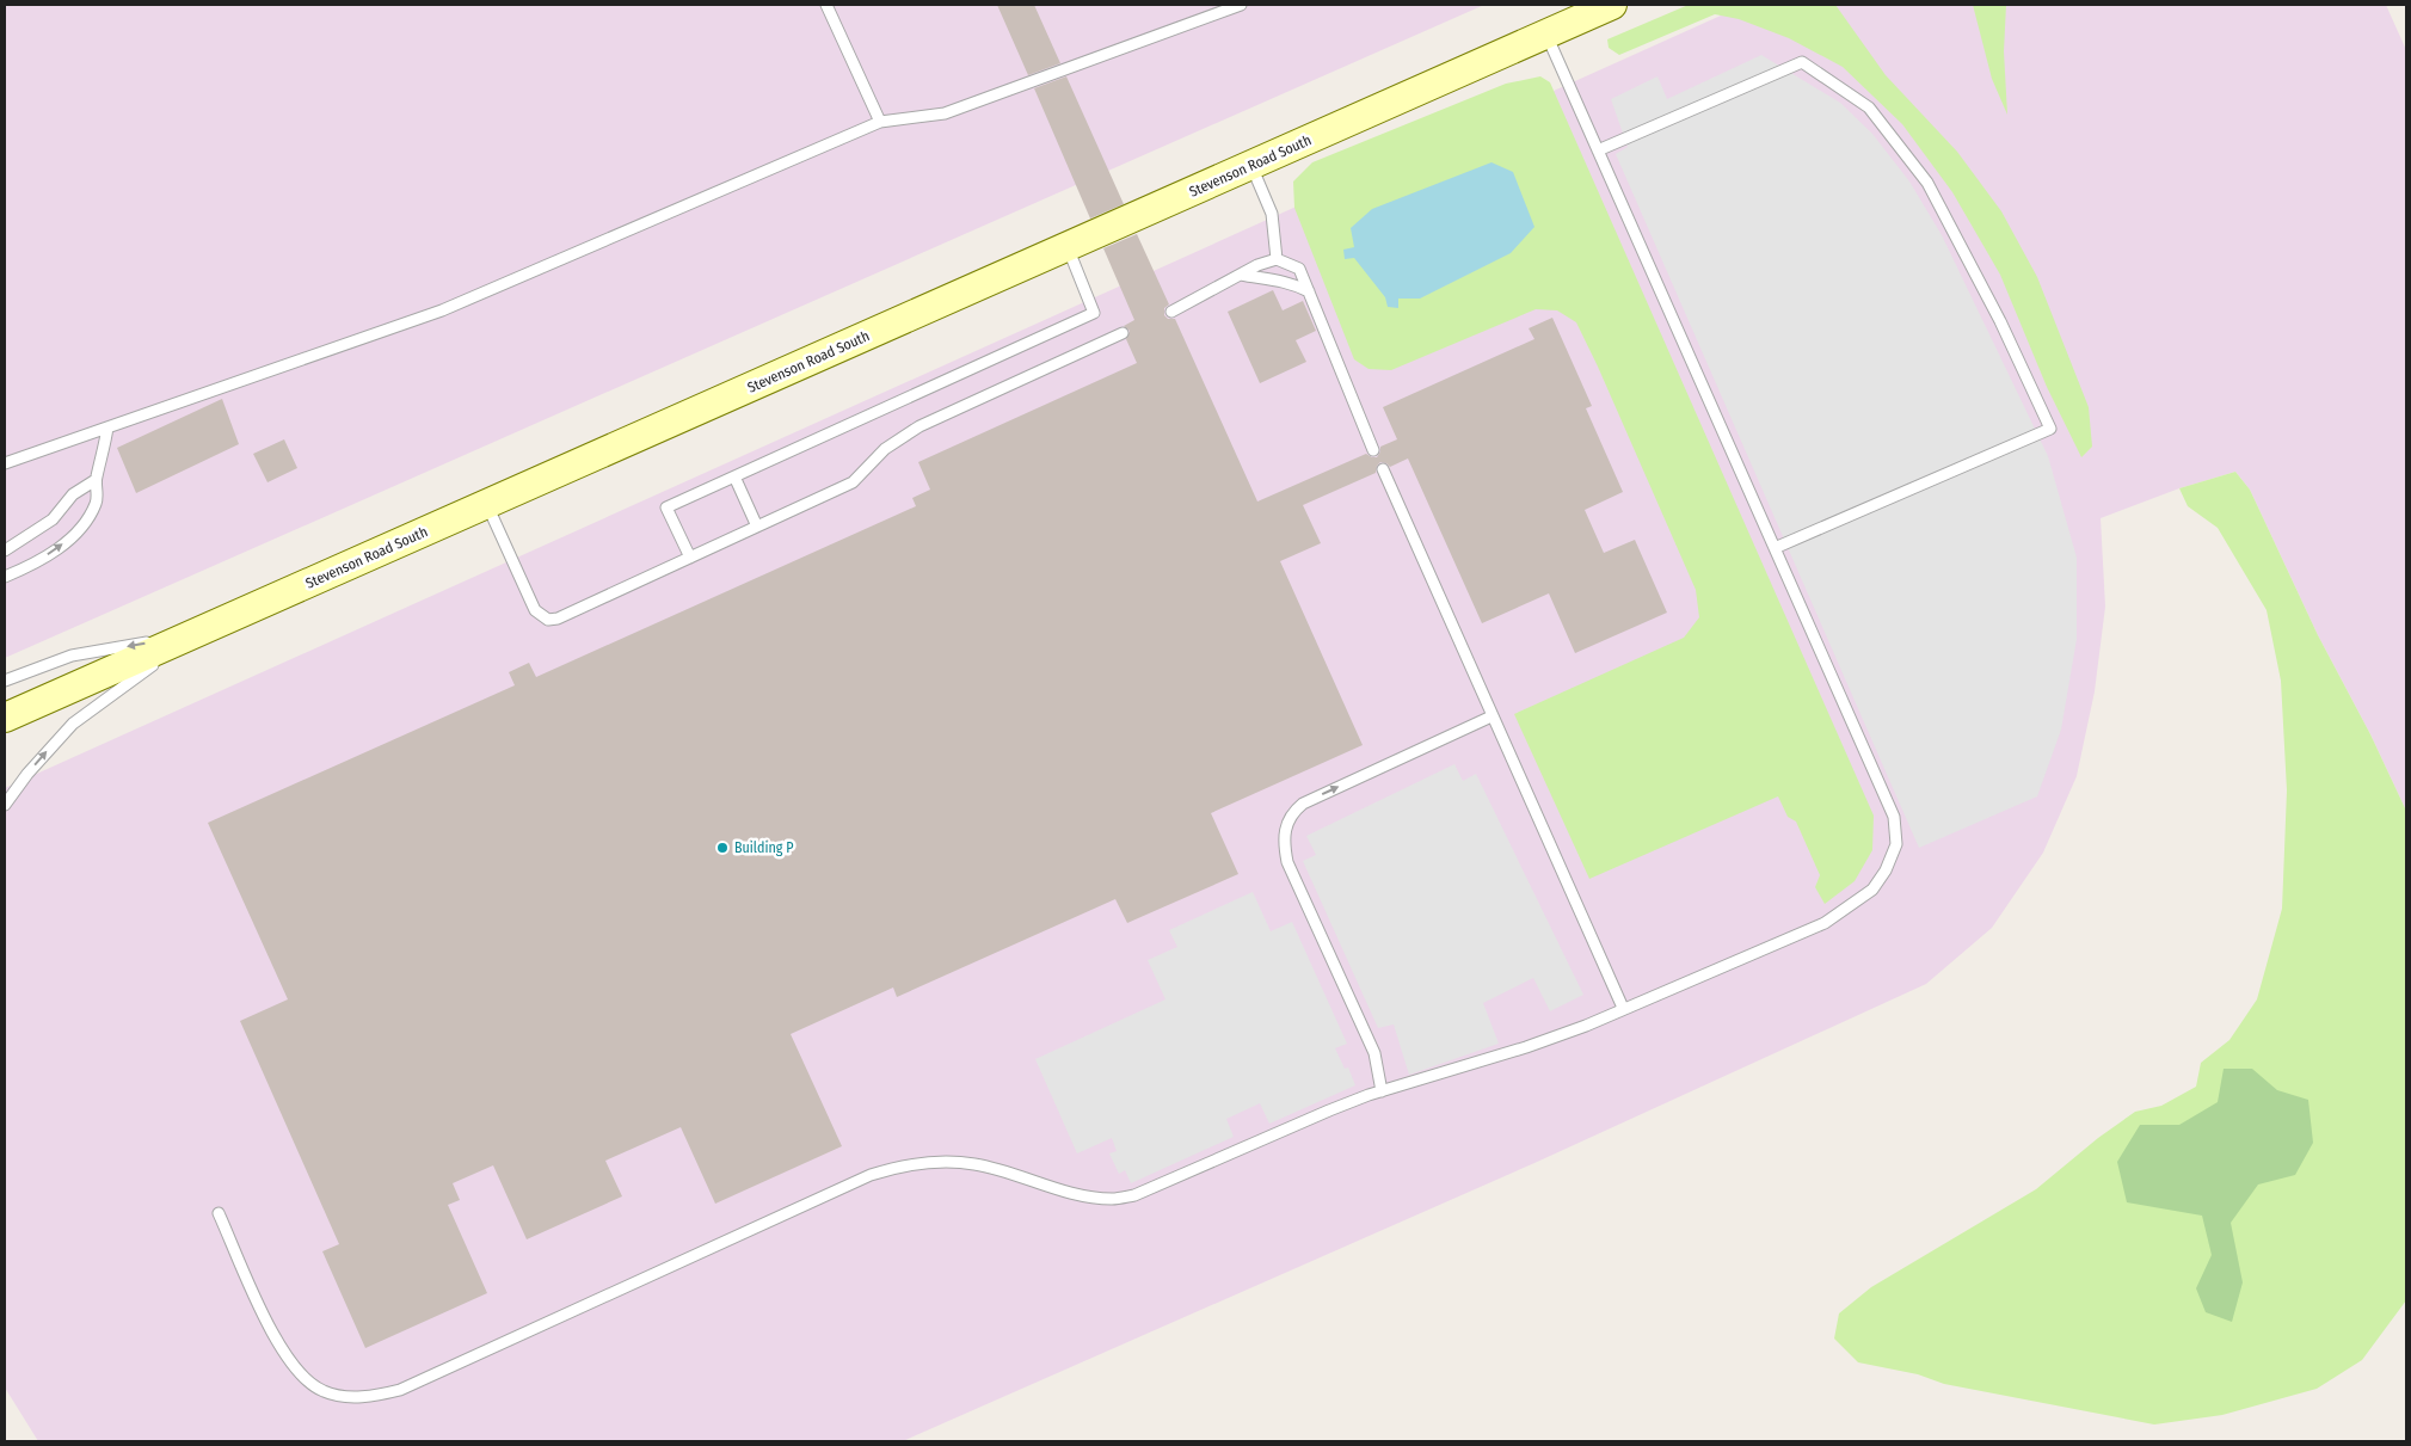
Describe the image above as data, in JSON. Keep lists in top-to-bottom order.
{
  "streets": {
    "main road": ["Stevenson Road South"]
  },
  "places": ["Building P"]
}
